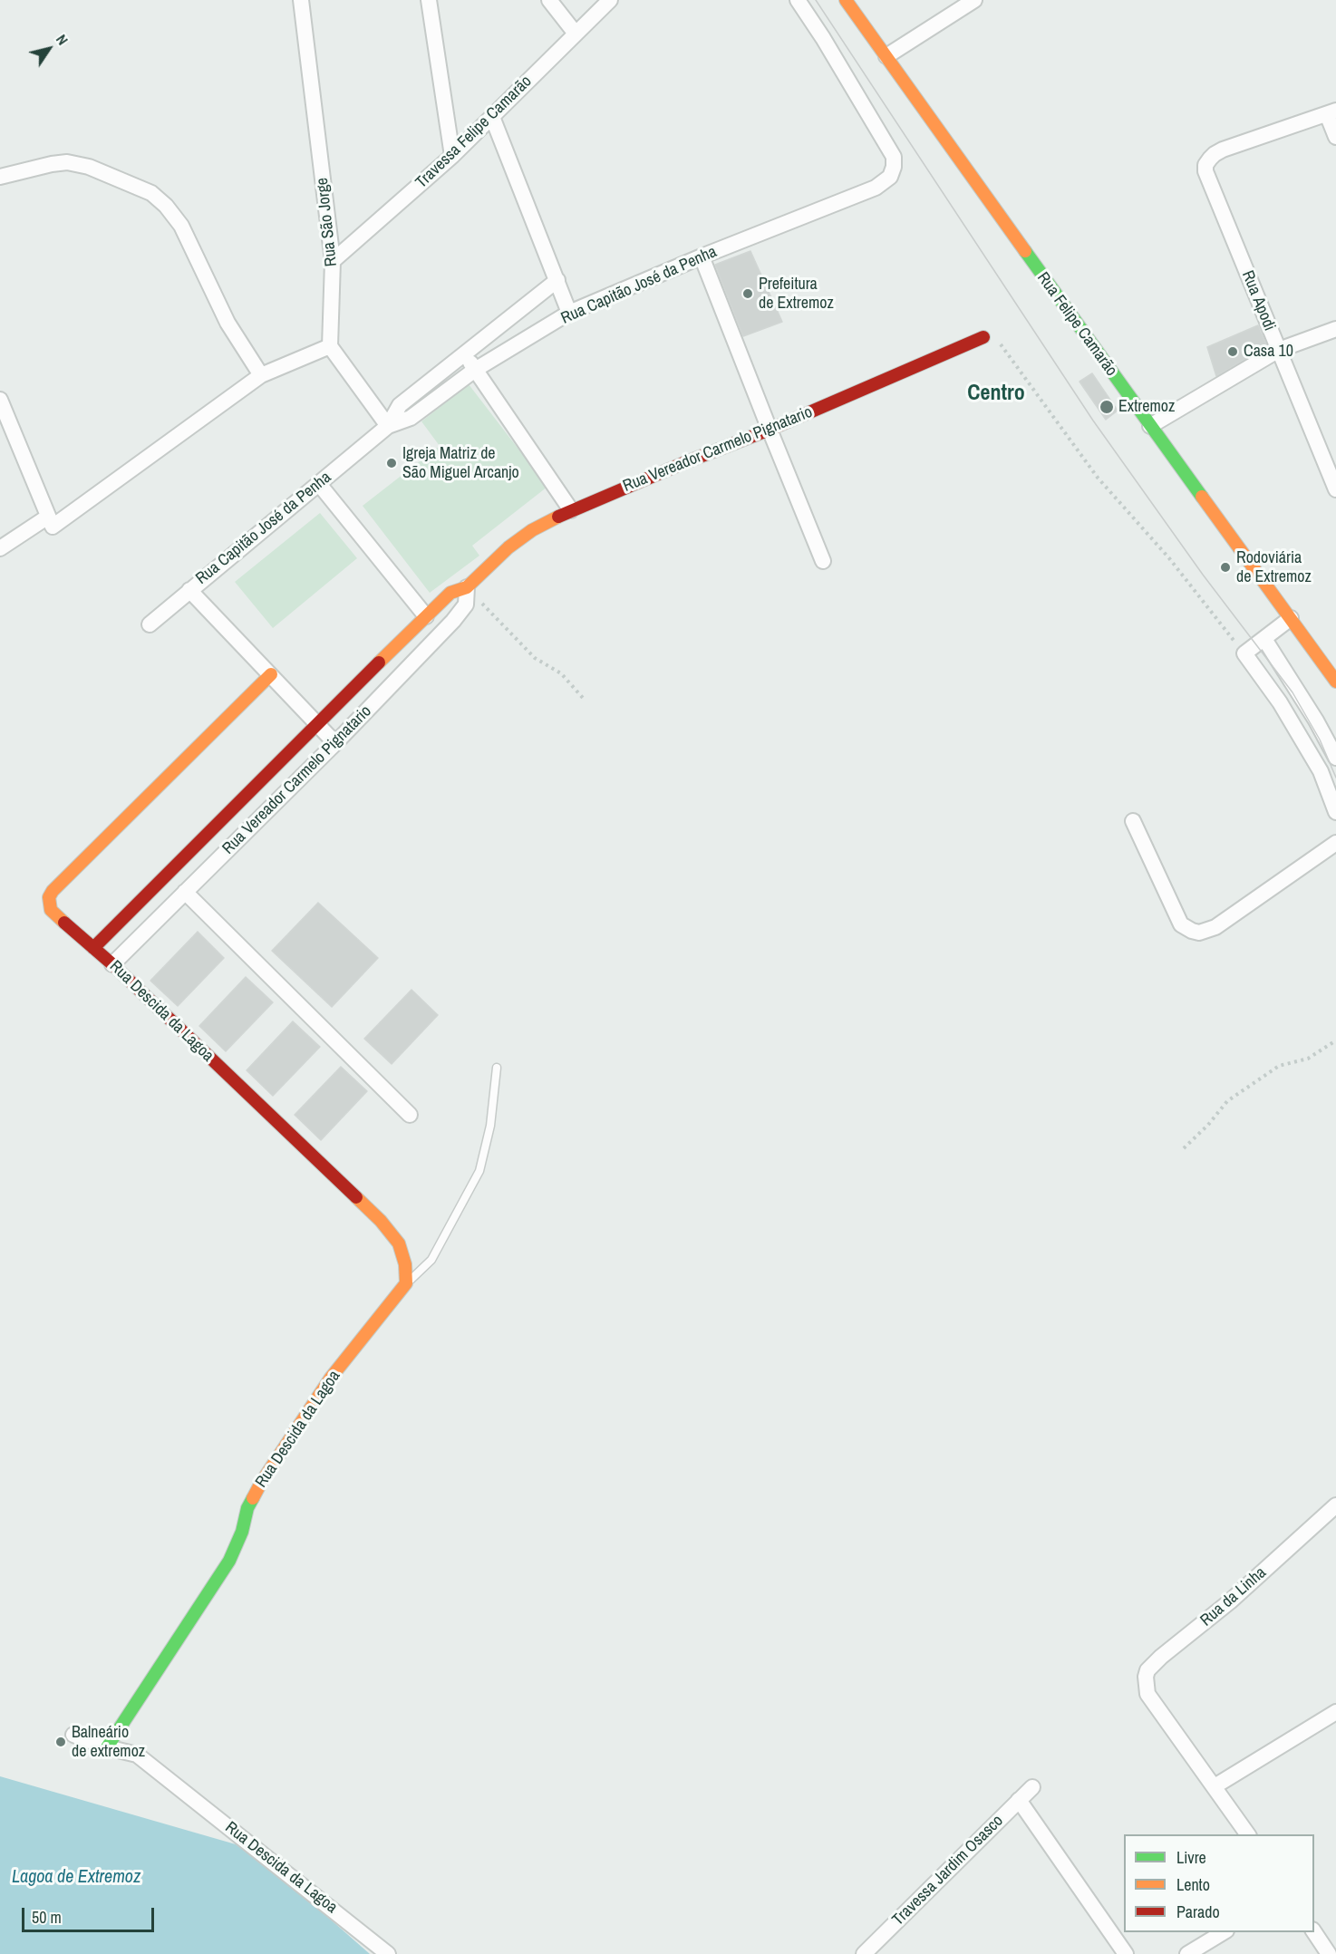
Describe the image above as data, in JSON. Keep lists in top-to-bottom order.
{
  "streets": {
    "street": [
      "Travessa Felipe Camarão",
      "Rua São Jorge",
      "Rua Capitão José da Penha",
      "Rua Apodi",
      "Rua Felipe Camarão",
      "Rua Vereador Carmelo Pignatario",
      "Rua Descida da Lagoa",
      "Rua da Linha",
      "Travessa Jardim Osasco"
    ]
  },
  "crossings": [
    ["Travessa Felipe Camarão", "Rua São Jorge"],
    ["Rua Vereador Carmelo Pignatario", "Rua Descida da Lagoa"]
  ],
  "districts": ["Centro"],
  "water": ["Lagoa de Extremoz"],
  "places": [
    "Prefeitura de Extremoz",
    "Casa 10",
    "Extremoz",
    "Igreja Matriz de São Miguel Arcanjo",
    "Rodoviária de Extremoz",
    "Balneário de extremoz"
  ],
  "legend": ["Livre", "Lento", "Parado"],
  "scale_bar": "50 m",
  "north": "top right"
}
